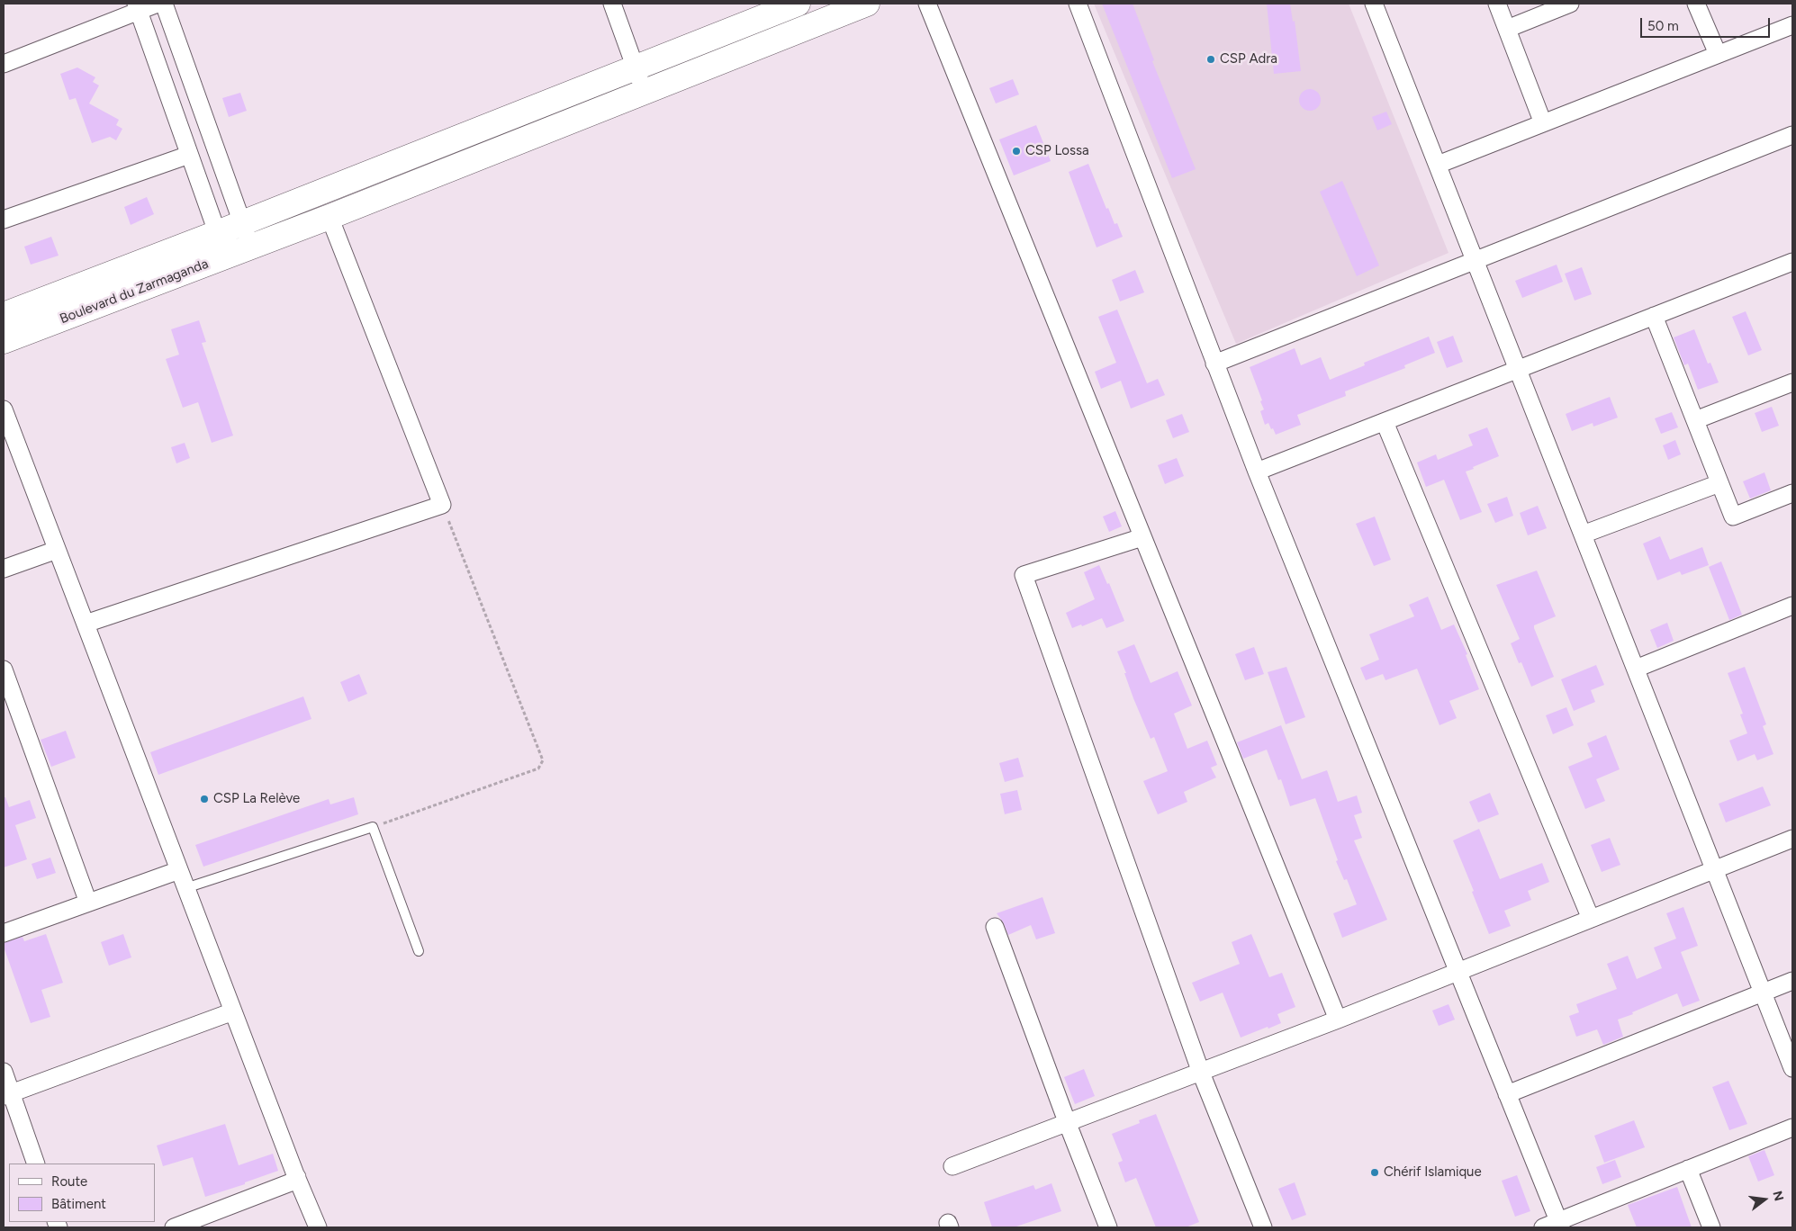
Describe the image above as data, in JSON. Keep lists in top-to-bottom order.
{
  "streets": {
    "main road": ["Boulevard du Zarmaganda"]
  },
  "places": [
    "CSP Adra",
    "CSP Lossa",
    "CSP La Relève",
    "Chérif Islamique"
  ],
  "legend": ["Route", "Bâtiment"],
  "scale_bar": "50 m",
  "north": "right"
}
